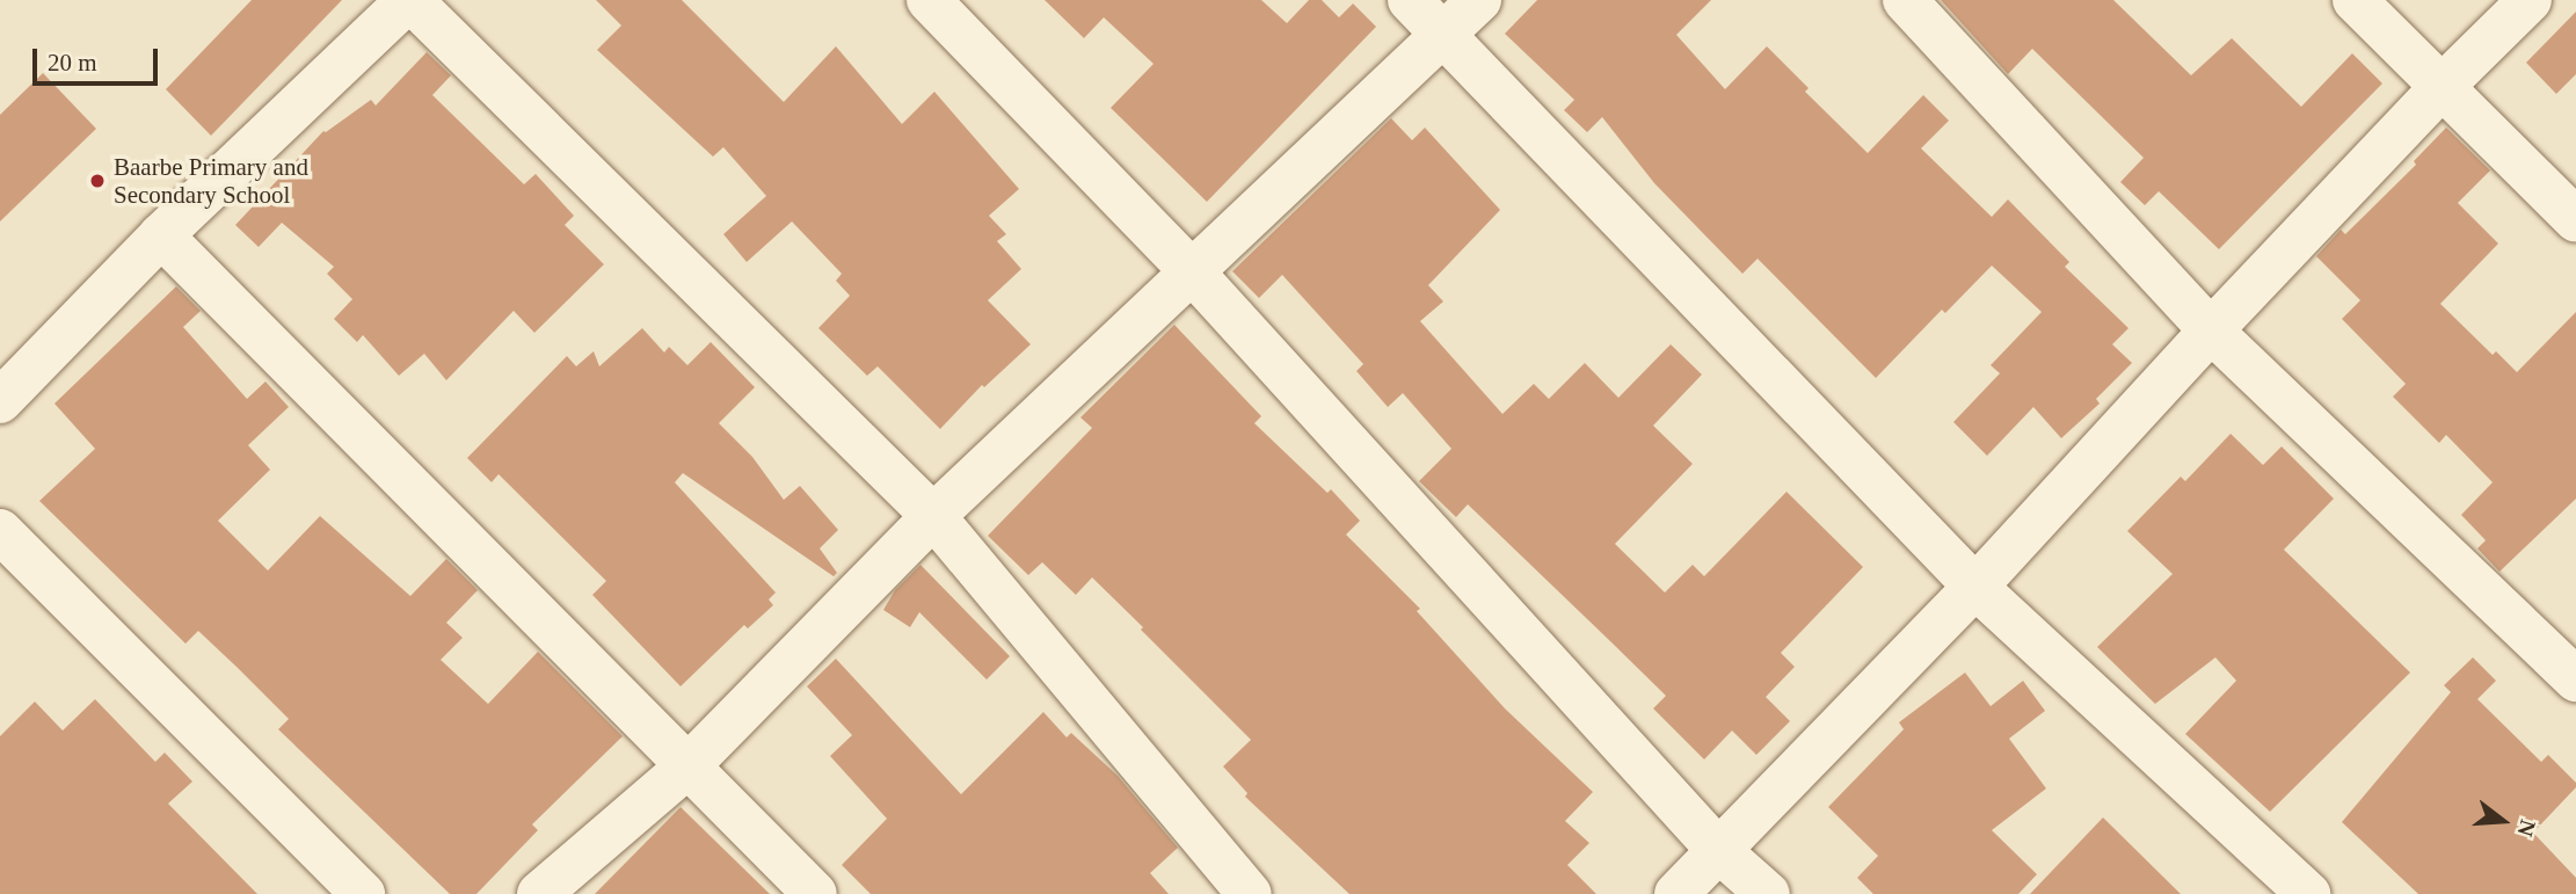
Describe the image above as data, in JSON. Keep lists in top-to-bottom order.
{
  "places": ["Baarbe Primary and Secondary School"],
  "scale_bar": "20 m",
  "north": "right"
}
